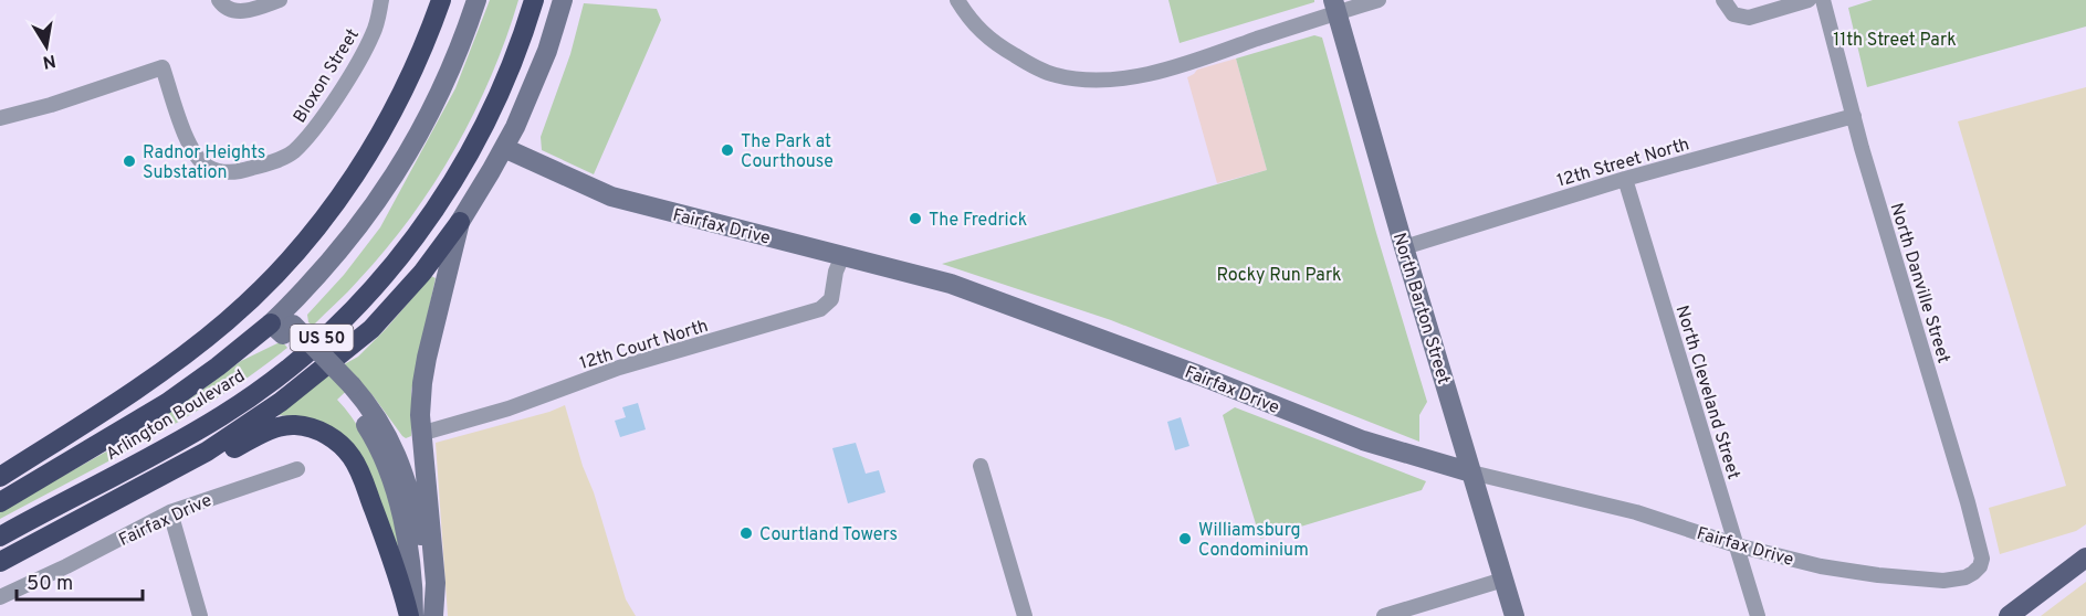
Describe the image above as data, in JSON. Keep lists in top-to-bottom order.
{
  "streets": {
    "highway": ["US 50", "Arlington Boulevard"],
    "street": [
      "Bloxon Street",
      "12th Street North",
      "Fairfax Drive",
      "North Danville Street",
      "North Barton Street",
      "12th Court North",
      "North Cleveland Street"
    ]
  },
  "crossings": [
    ["12th Street North", "North Danville Street"],
    ["12th Street North", "North Barton Street"],
    ["12th Street North", "North Cleveland Street"],
    ["Fairfax Drive", "North Danville Street"],
    ["Fairfax Drive", "North Barton Street"],
    ["Fairfax Drive", "12th Court North"],
    ["Fairfax Drive", "North Cleveland Street"]
  ],
  "parks": ["11th Street Park", "Rocky Run Park"],
  "places": [
    "The Park at Courthouse",
    "Radnor Heights Substation",
    "The Fredrick",
    "Courtland Towers",
    "Williamsburg Condominium"
  ],
  "scale_bar": "50 m",
  "north": "bottom"
}
